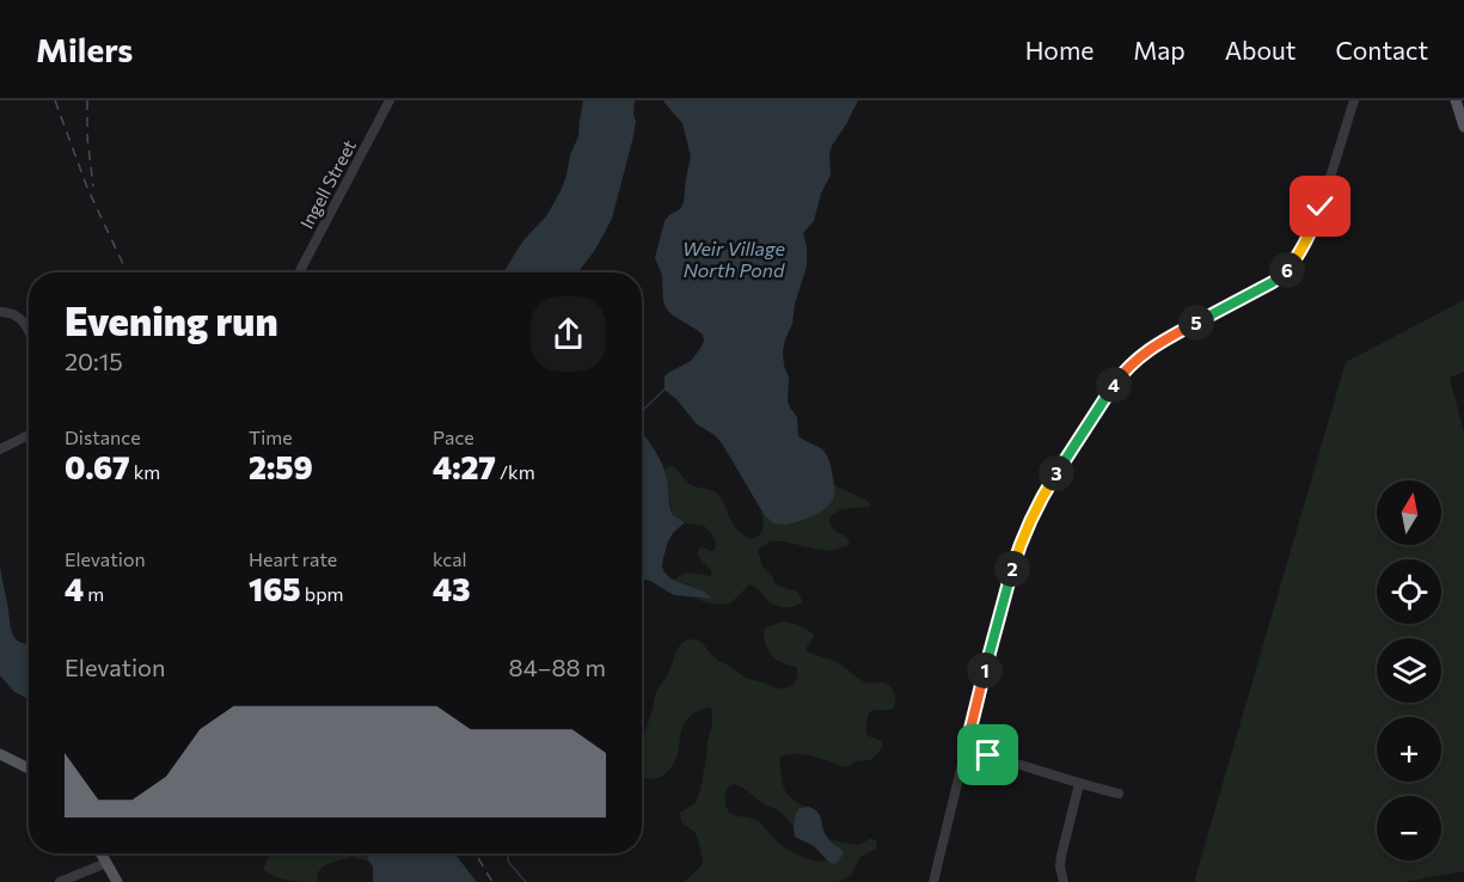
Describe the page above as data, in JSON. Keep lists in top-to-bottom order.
{
  "streets": {
    "street": ["Ingell Street"]
  },
  "water": ["Weir Village North Pond"],
  "north": "top",
  "page": {
    "header": "Milers",
    "nav": [
      "Home",
      "Map",
      "About",
      "Contact"
    ],
    "pins": [
      "6",
      "5",
      "4",
      "3",
      "2",
      "1"
    ],
    "heading": ["Evening run", "20:15"],
    "stats": [
      ["Distance", "0.67 km"],
      ["Time", "2:59"],
      ["Pace", "4:27 /km"],
      ["Elevation", "4 m"],
      ["Heart rate", "165 bpm"],
      ["kcal", "43"]
    ],
    "map_buttons": ["+", "−"],
    "chart": ["Elevation", "84–88 m"]
  }
}
